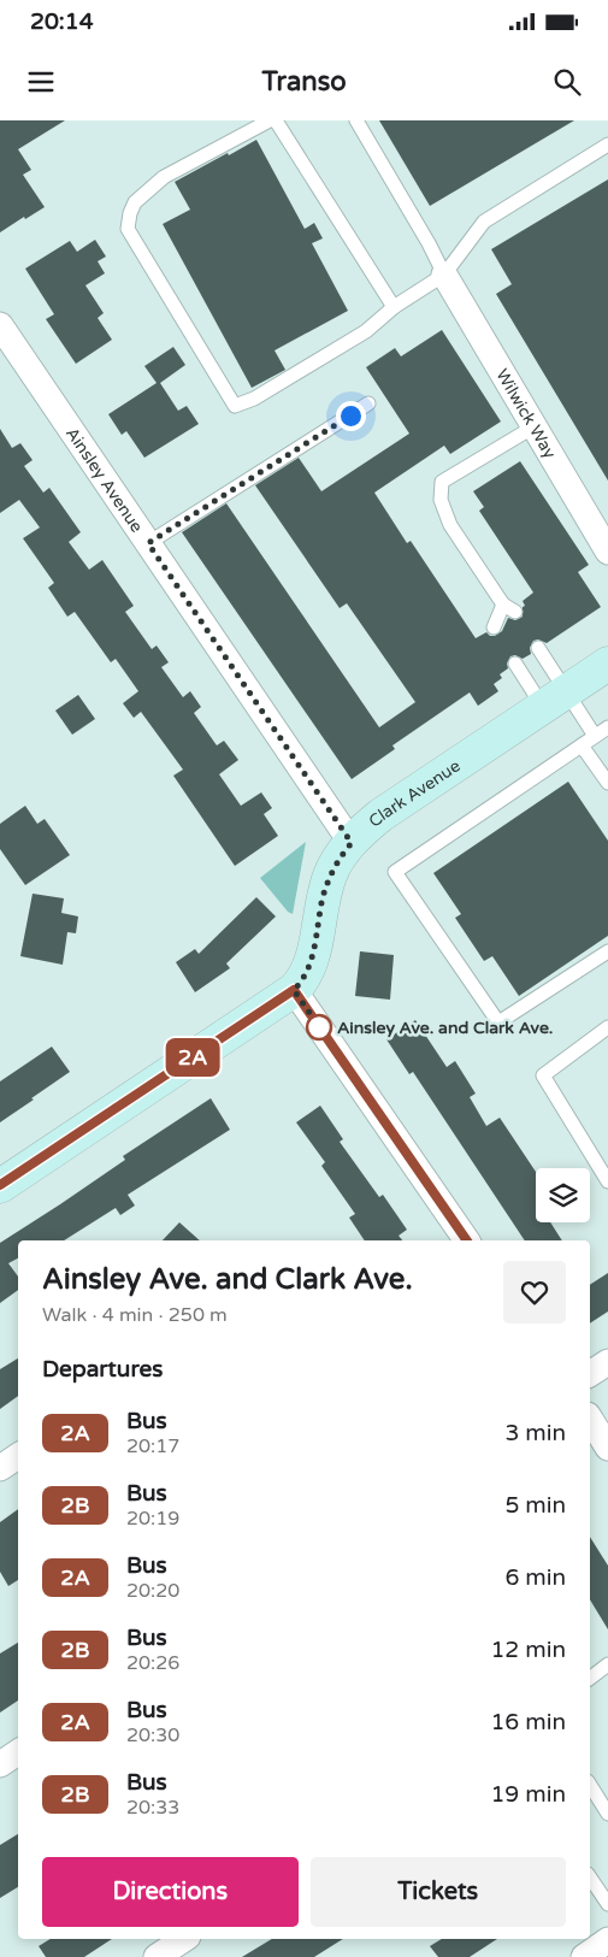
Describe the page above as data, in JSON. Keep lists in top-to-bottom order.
{
  "streets": {
    "street": ["Wilwick Way", "Ainsley Avenue", "Clark Avenue"]
  },
  "crossings": [
    ["Ainsley Avenue", "Clark Avenue"]
  ],
  "places": ["Ainsley Ave. and Clark Ave."],
  "lines": ["bus line 2A"],
  "page": {
    "status": "20:14",
    "header": "Transo",
    "on_map": "2A",
    "heading": [
      ["Ainsley Ave. and Clark Ave.", "Walk · 4 min · 250 m"],
      "Departures"
    ],
    "list": [
      {
        "mark": "2A",
        "name": "Bus",
        "note": "20:17",
        "value": "3 min"
      },
      {
        "mark": "2B",
        "name": "Bus",
        "note": "20:19",
        "value": "5 min"
      },
      {
        "mark": "2A",
        "name": "Bus",
        "note": "20:20",
        "value": "6 min"
      },
      {
        "mark": "2B",
        "name": "Bus",
        "note": "20:26",
        "value": "12 min"
      },
      {
        "mark": "2A",
        "name": "Bus",
        "note": "20:30",
        "value": "16 min"
      },
      {
        "mark": "2B",
        "name": "Bus",
        "note": "20:33",
        "value": "19 min"
      }
    ],
    "buttons": ["Directions", "Tickets"]
  }
}
